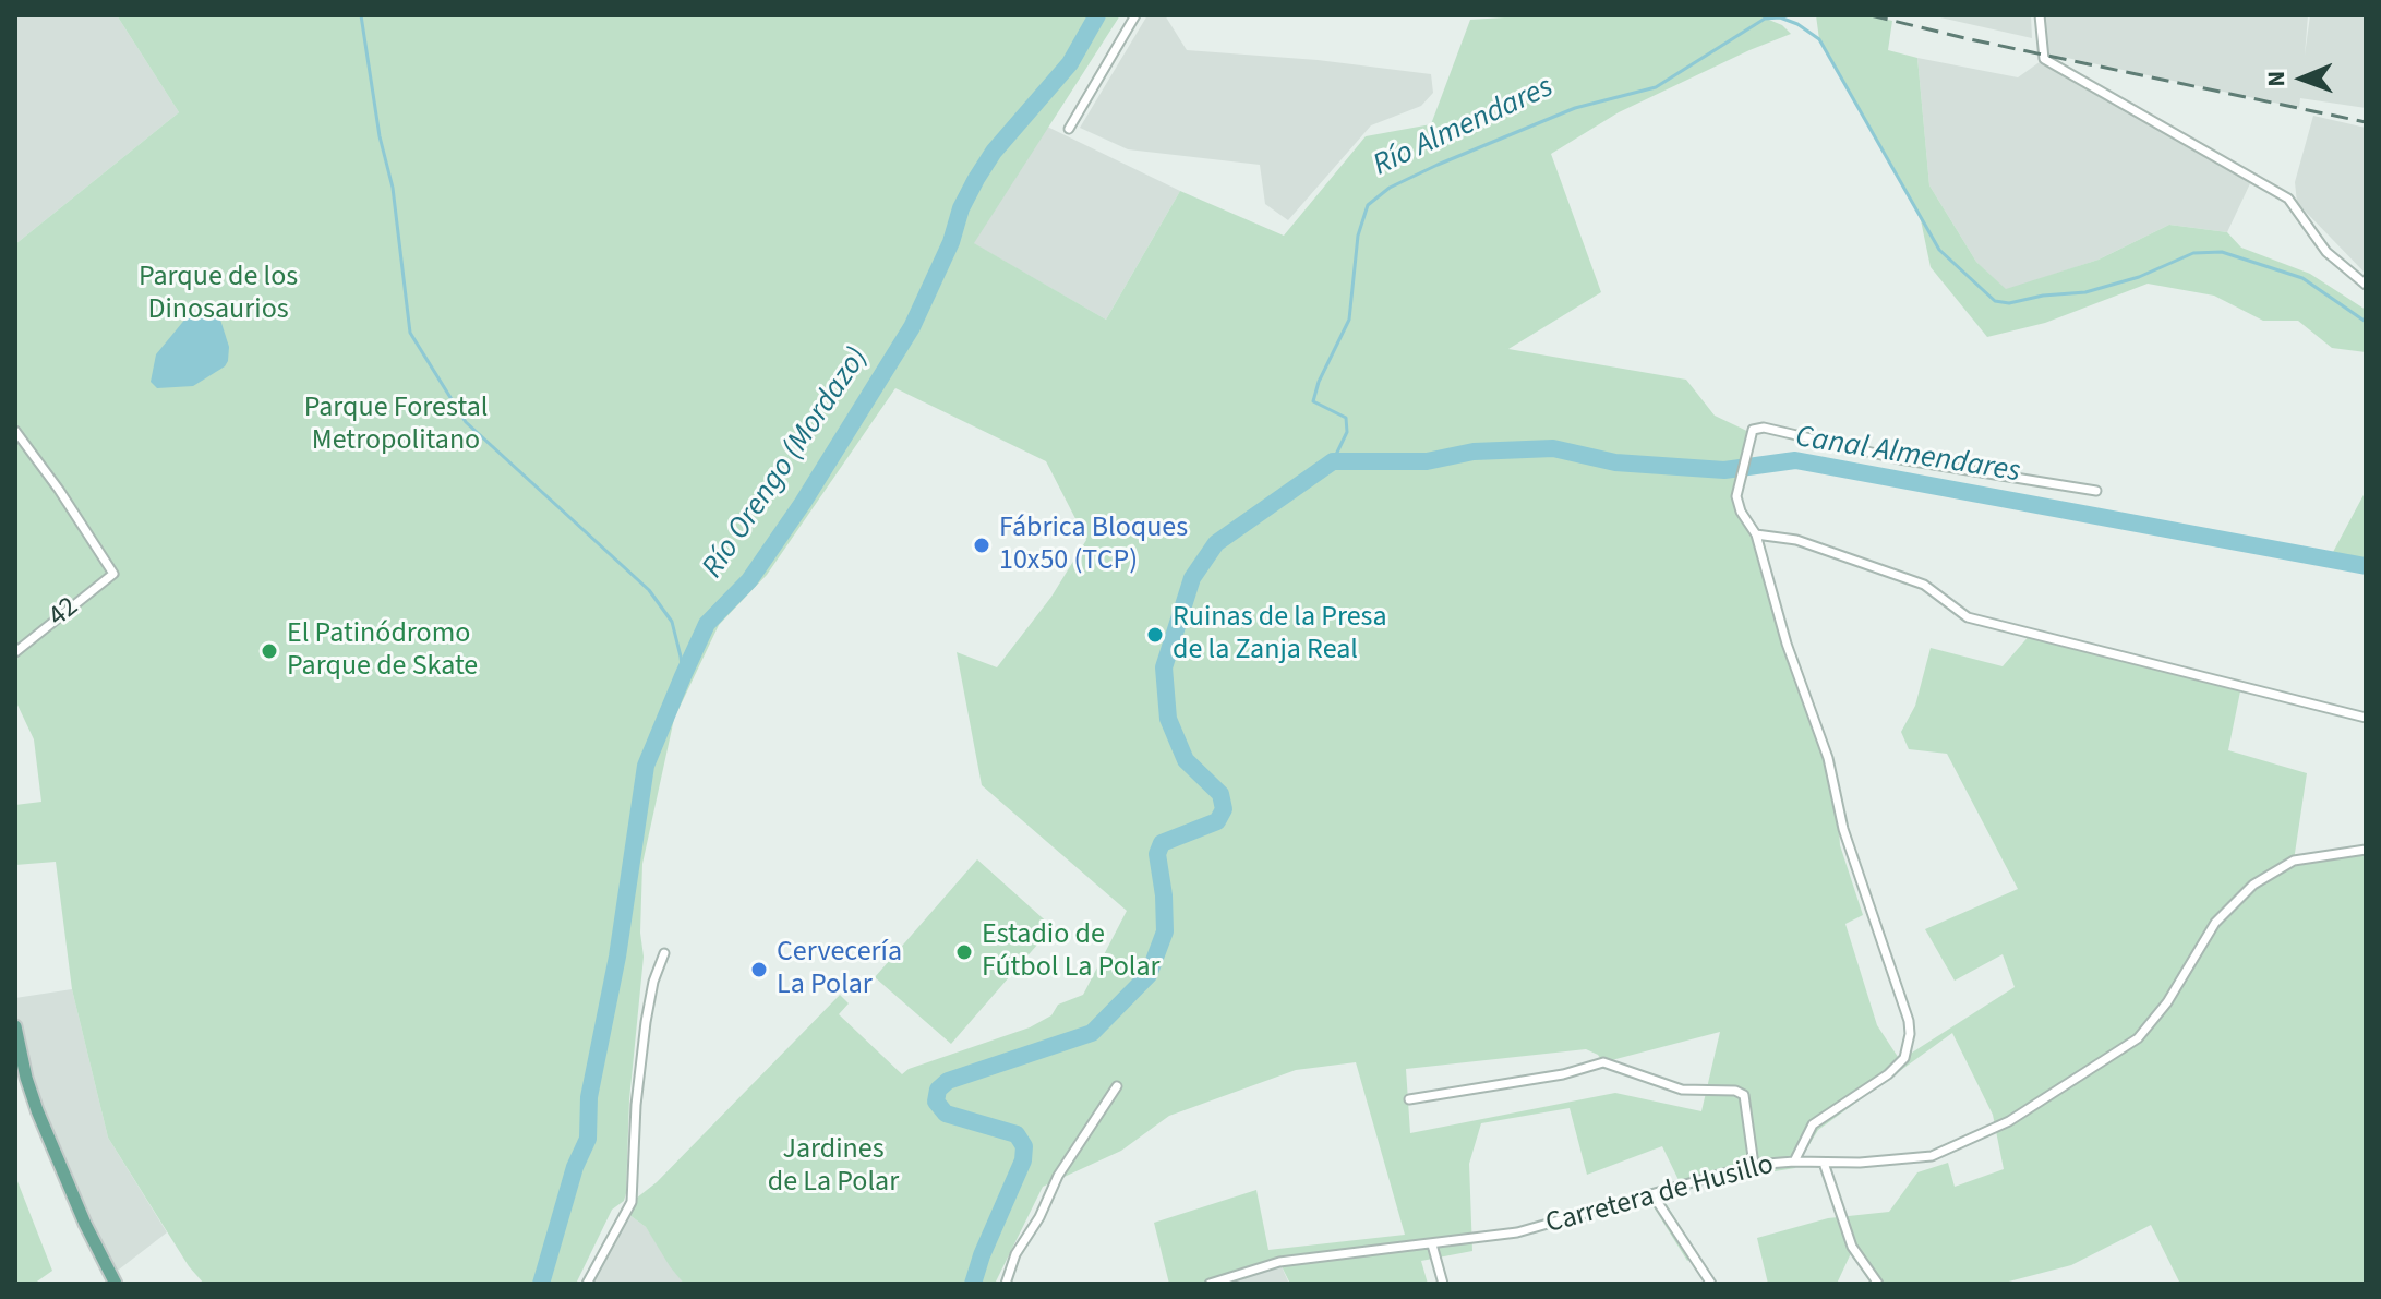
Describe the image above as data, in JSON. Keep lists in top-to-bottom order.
{
  "streets": {
    "street": ["42", "Carretera de Husillo"]
  },
  "water": ["Río Almendares", "Canal Almendares", "Río Orengo (Mordazo)"],
  "parks": ["Parque de los Dinosaurios", "Parque Forestal Metropolitano", "Jardines de La Polar"],
  "places": [
    "Fábrica Bloques 10x50 (TCP)",
    "Ruinas de la Presa de la Zanja Real",
    "El Patinódromo Parque de Skate",
    "Estadio de Fútbol La Polar",
    "Cervecería La Polar"
  ],
  "north": "left"
}
